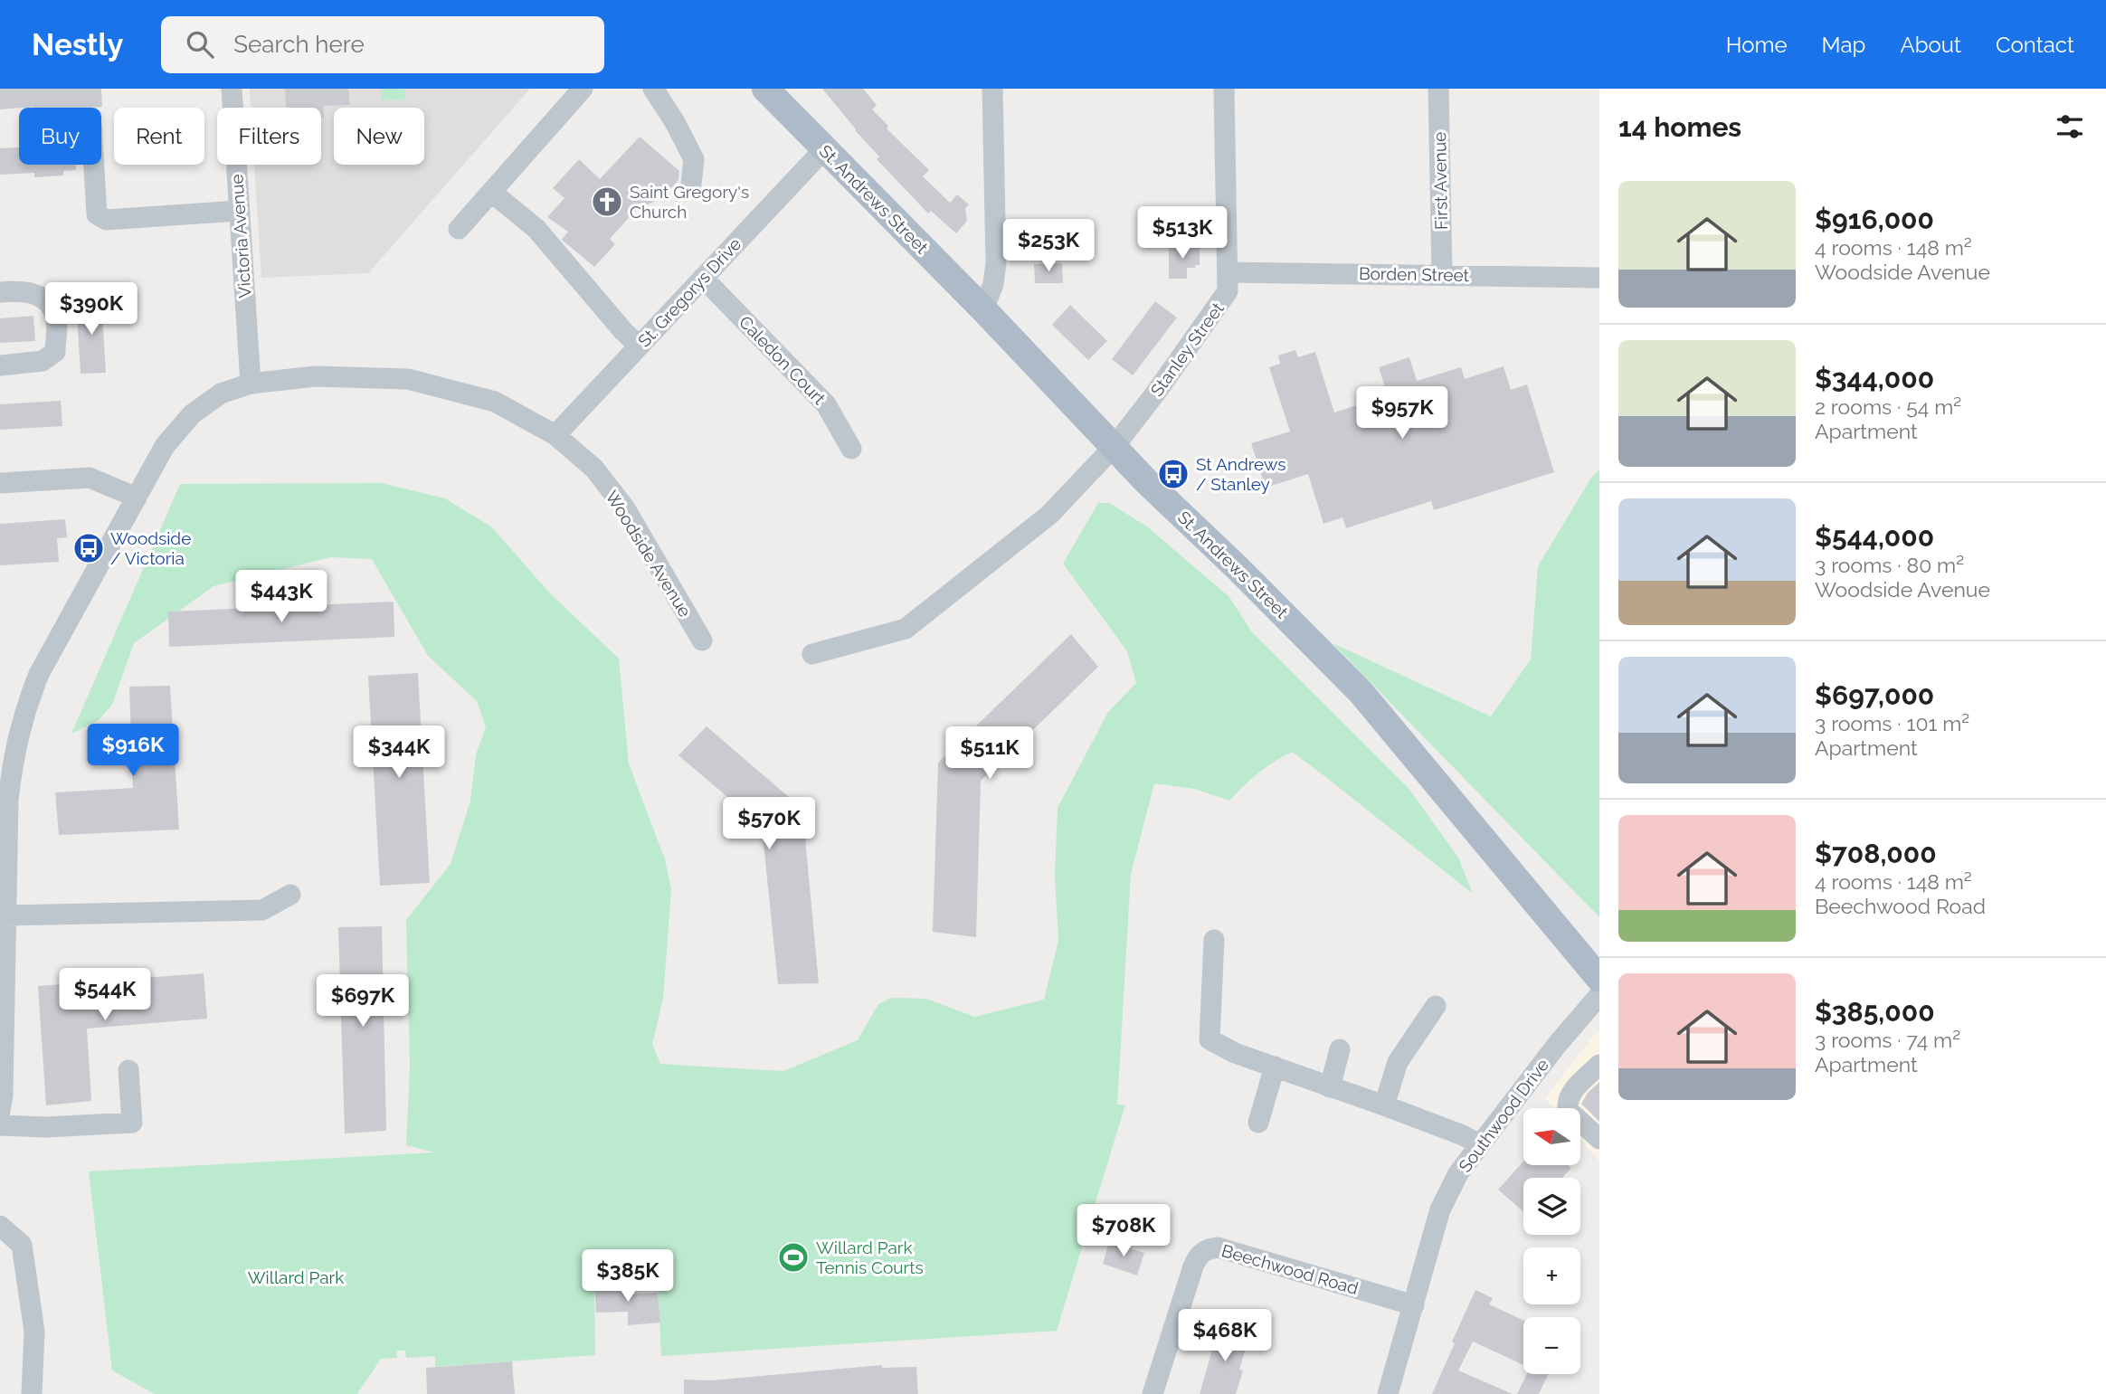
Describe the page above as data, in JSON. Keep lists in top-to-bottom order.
{
  "streets": {
    "main road": ["St. Andrews Street"],
    "street": [
      "First Avenue",
      "Victoria Avenue",
      "Borden Street",
      "St. Gregorys Drive",
      "Stanley Street",
      "Caledon Court",
      "Woodside Avenue",
      "Southwood Drive",
      "Beechwood Road"
    ]
  },
  "crossings": [
    ["First Avenue", "Borden Street"],
    ["St. Andrews Street", "St. Gregorys Drive"],
    ["St. Andrews Street", "Stanley Street"],
    ["Victoria Avenue", "Woodside Avenue"],
    ["Borden Street", "Stanley Street"],
    ["St. Gregorys Drive", "Caledon Court"],
    ["St. Gregorys Drive", "Woodside Avenue"],
    ["Southwood Drive", "Beechwood Road"]
  ],
  "parks": ["Willard Park"],
  "places": {
    "church": ["Saint Gregory's Church"],
    "bus stop": ["St Andrews / Stanley", "Woodside / Victoria"],
    "sports": ["Willard Park Tennis Courts"]
  },
  "north": "left",
  "page": {
    "header": "Nestly",
    "search": "Search here",
    "nav": [
      "Home",
      "Map",
      "About",
      "Contact"
    ],
    "heading": "14 homes",
    "chip": [
      "Buy",
      "Rent",
      "Filters",
      "New"
    ],
    "list": [
      {
        "name": "$916,000",
        "note": "4 rooms · 148 m² · Woodside Avenue"
      },
      {
        "name": "$344,000",
        "note": "2 rooms · 54 m² · Apartment"
      },
      {
        "name": "$544,000",
        "note": "3 rooms · 80 m² · Woodside Avenue"
      },
      {
        "name": "$697,000",
        "note": "3 rooms · 101 m² · Apartment"
      },
      {
        "name": "$708,000",
        "note": "4 rooms · 148 m² · Beechwood Road"
      },
      {
        "name": "$385,000",
        "note": "3 rooms · 74 m² · Apartment"
      }
    ],
    "price": [
      "$513K",
      "$253K",
      "$390K",
      "$957K",
      "$443K",
      "$916K",
      "$344K",
      "$511K",
      "$570K",
      "$544K",
      "$697K",
      "$708K",
      "$385K",
      "$468K"
    ],
    "map_buttons": ["+", "−"]
  }
}
